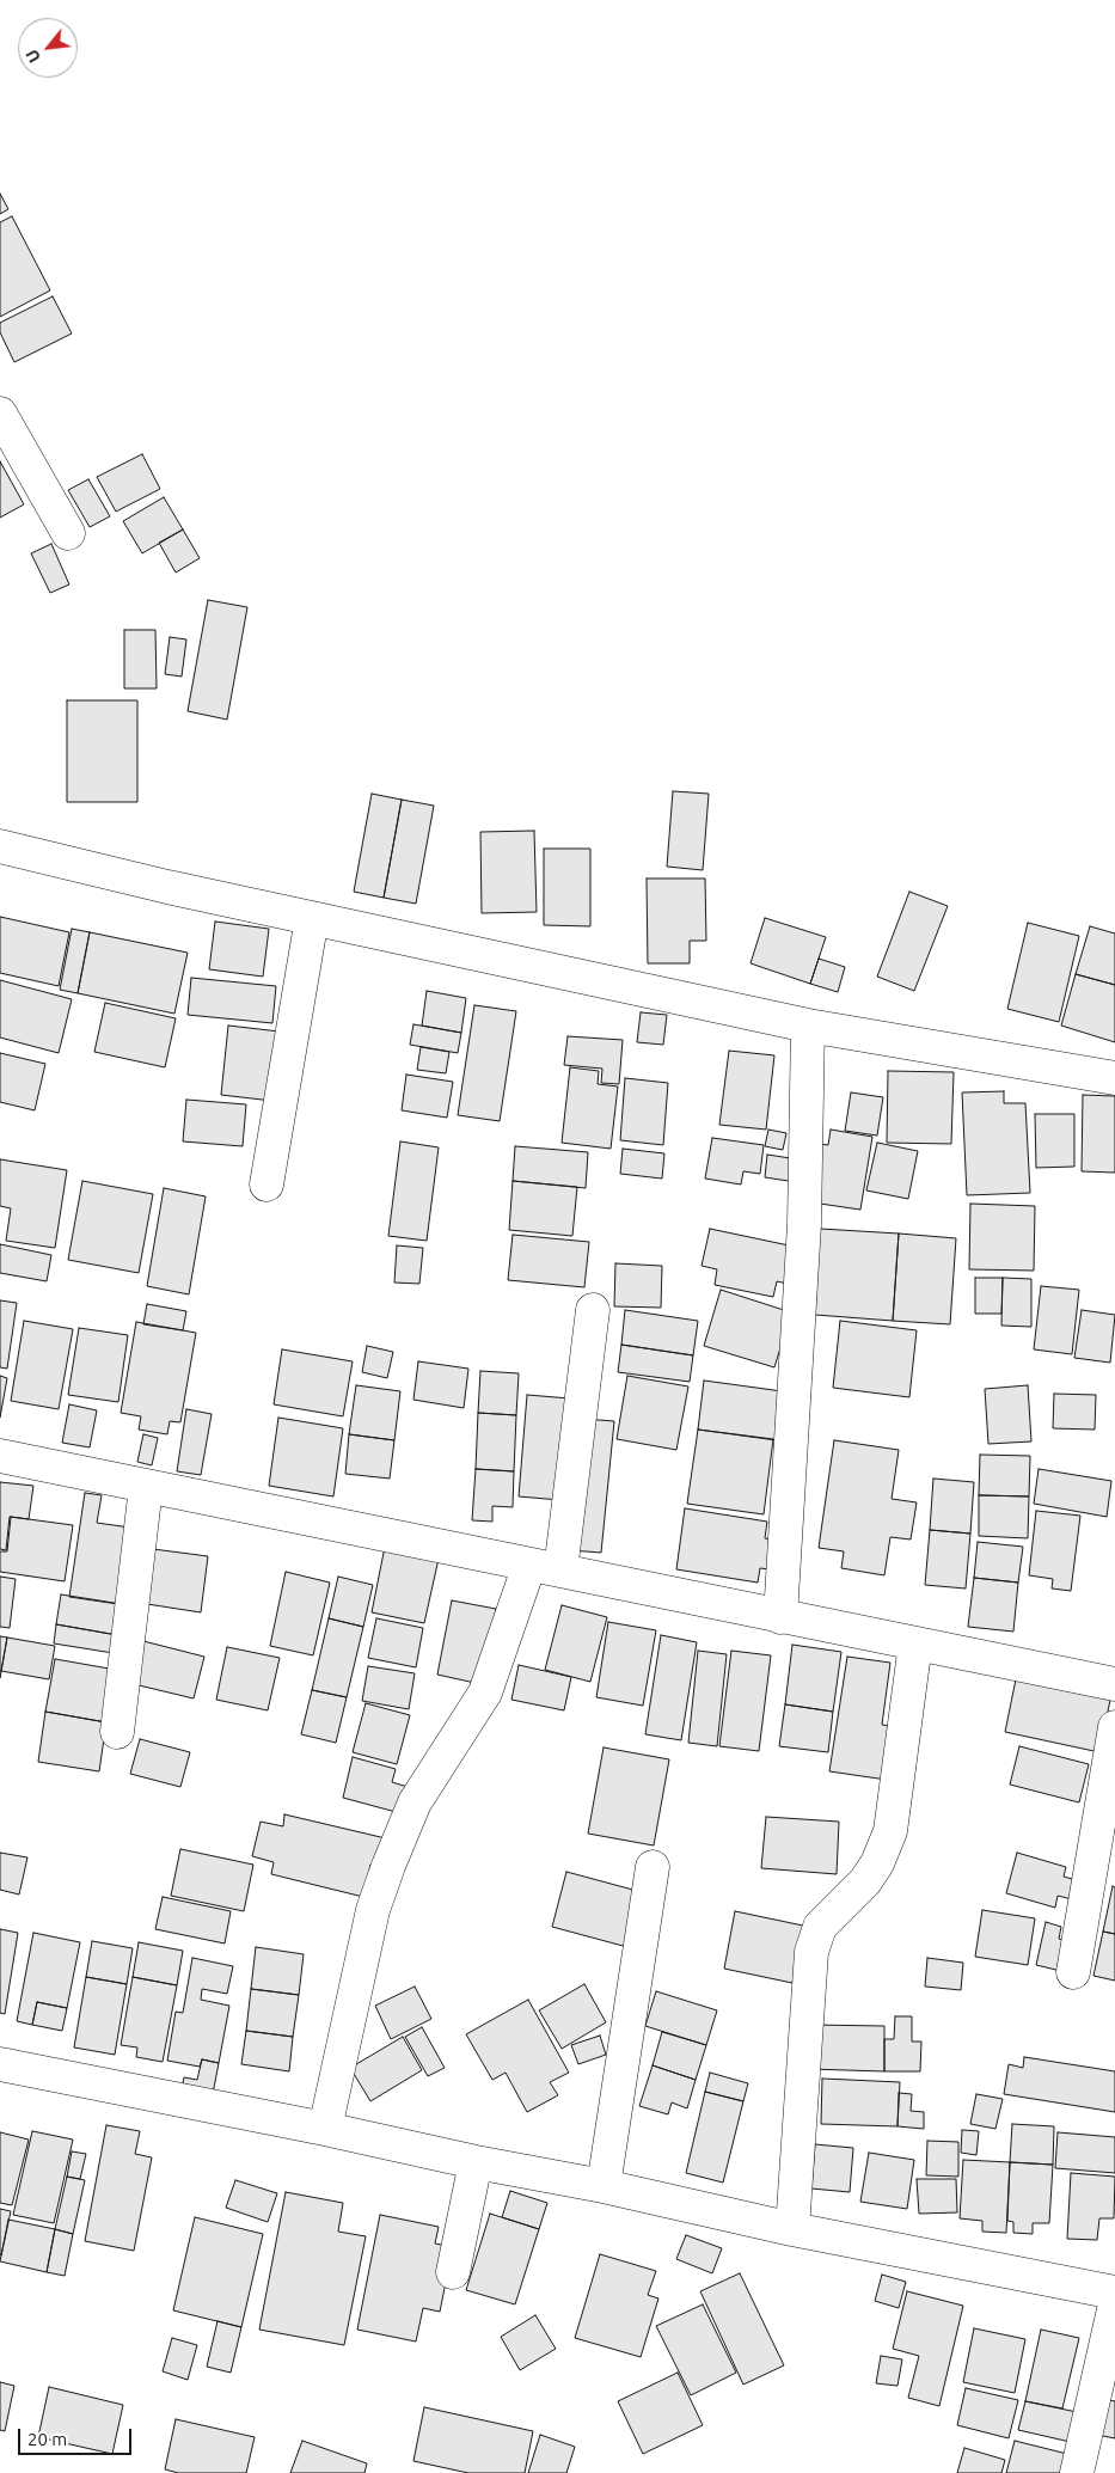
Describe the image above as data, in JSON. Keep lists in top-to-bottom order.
{
  "scale_bar": "20 m",
  "north": "bottom left"
}
